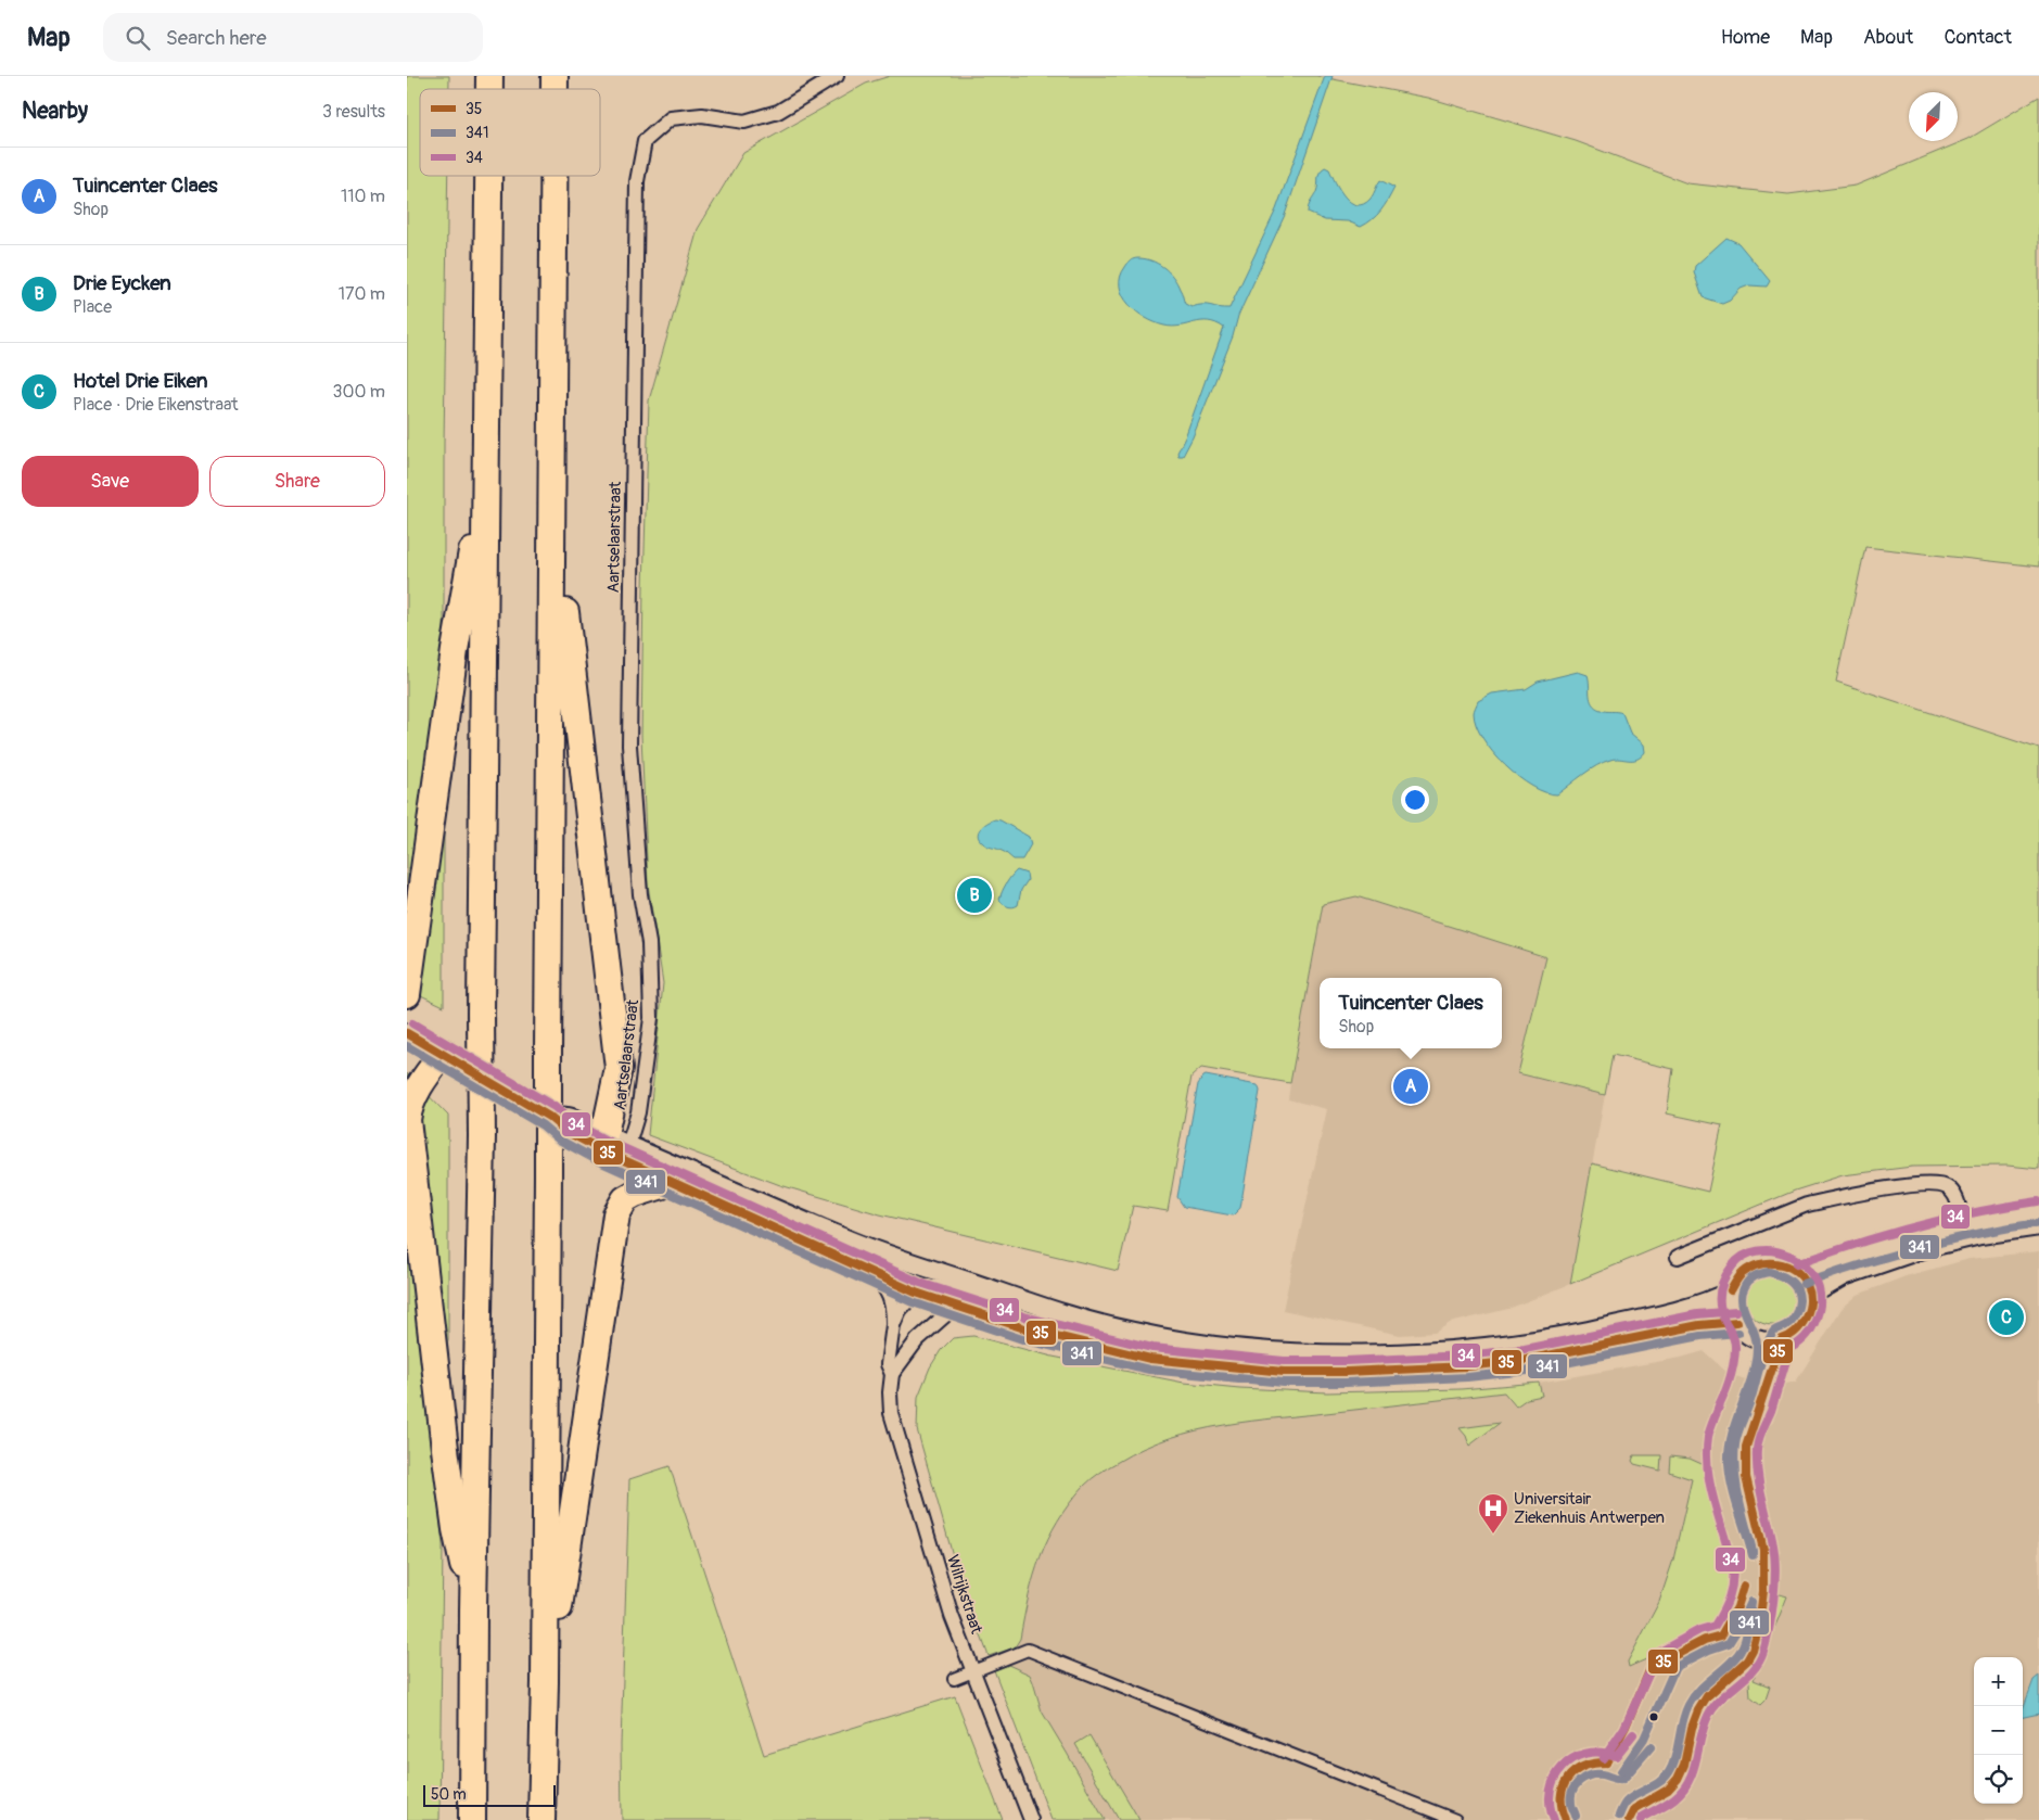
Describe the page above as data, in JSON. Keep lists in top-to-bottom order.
{
  "streets": {
    "street": ["Aartselaarstraat", "Wilrijkstraat"]
  },
  "places": {
    "hospital": ["Universitair Ziekenhuis Antwerpen"]
  },
  "lines": ["transit line 34", "transit line 35", "transit line 341"],
  "legend": ["35", "341", "34"],
  "scale_bar": "50 m",
  "north": "bottom left",
  "page": {
    "header": "Map",
    "search": "Search here",
    "nav": [
      "Home",
      "Map",
      "About",
      "Contact"
    ],
    "heading": ["Nearby", "3 results"],
    "list": [
      {
        "mark": "A",
        "name": "Tuincenter Claes",
        "note": "Shop",
        "value": "110 m"
      },
      {
        "mark": "B",
        "name": "Drie Eycken",
        "note": "Place",
        "value": "170 m"
      },
      {
        "mark": "C",
        "name": "Hotel Drie Eiken",
        "note": "Place · Drie Eikenstraat",
        "value": "300 m"
      }
    ],
    "buttons": ["Save", "Share"],
    "pins": ["B", "A", "C"],
    "popup": ["Tuincenter Claes", "Shop"],
    "map_buttons": ["+", "−"],
    "scale": "50 m"
  }
}
